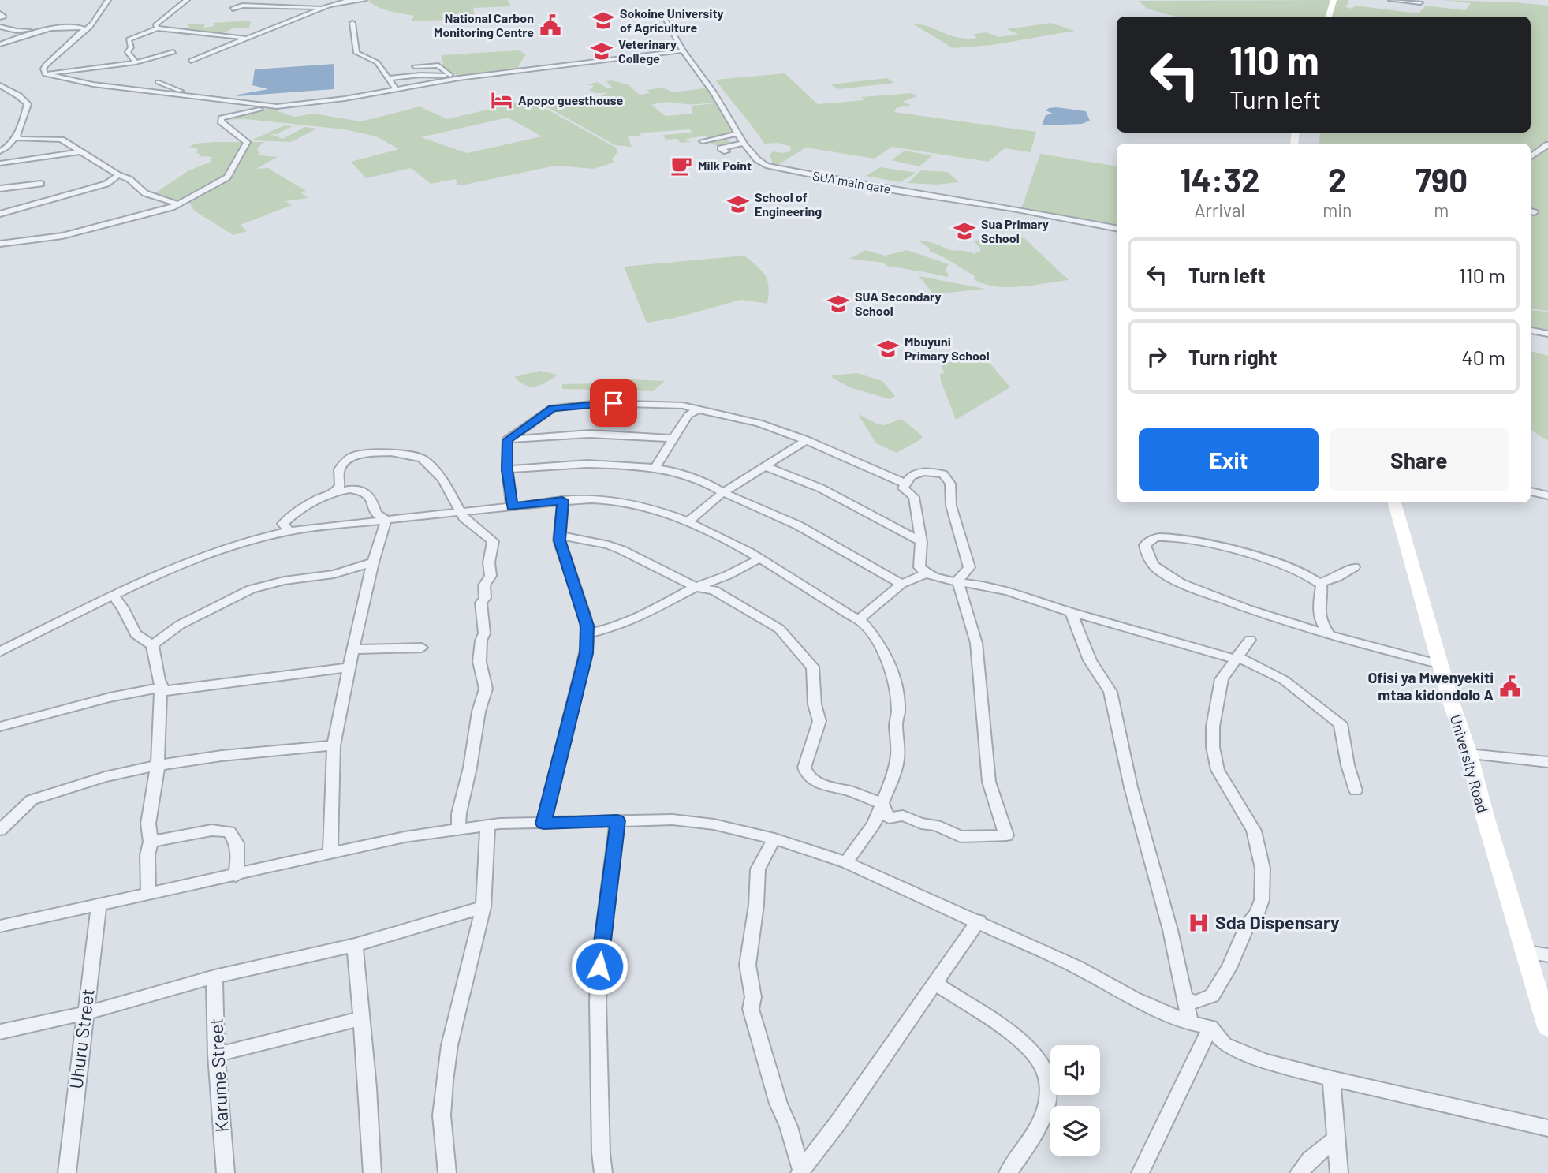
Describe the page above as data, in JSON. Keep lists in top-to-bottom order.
{
  "streets": {
    "main road": ["University Road"],
    "street": ["SUA main gate", "Uhuru Street", "Karume Street"]
  },
  "places": {
    "school or university": [
      "Sokoine University of Agriculture",
      "Veterinary College",
      "School of Engineering",
      "Sua Primary School",
      "SUA Secondary School",
      "Mbuyuni Primary School"
    ],
    "public building": ["National Carbon Monitoring Centre", "Ofisi ya Mwenyekiti mtaa kidondolo A"],
    "hotel": ["Apopo guesthouse"],
    "cafe": ["Milk Point"],
    "hospital": ["Sda Dispensary"]
  },
  "page": {
    "turn": ["110 m", "Turn left"],
    "eta": [
      "14:32",
      "Arrival",
      "2",
      "min",
      "790",
      "m"
    ],
    "list": [
      {
        "name": "Turn left",
        "value": "110 m"
      },
      {
        "name": "Turn right",
        "value": "40 m"
      }
    ],
    "buttons": ["Exit", "Share"]
  }
}
